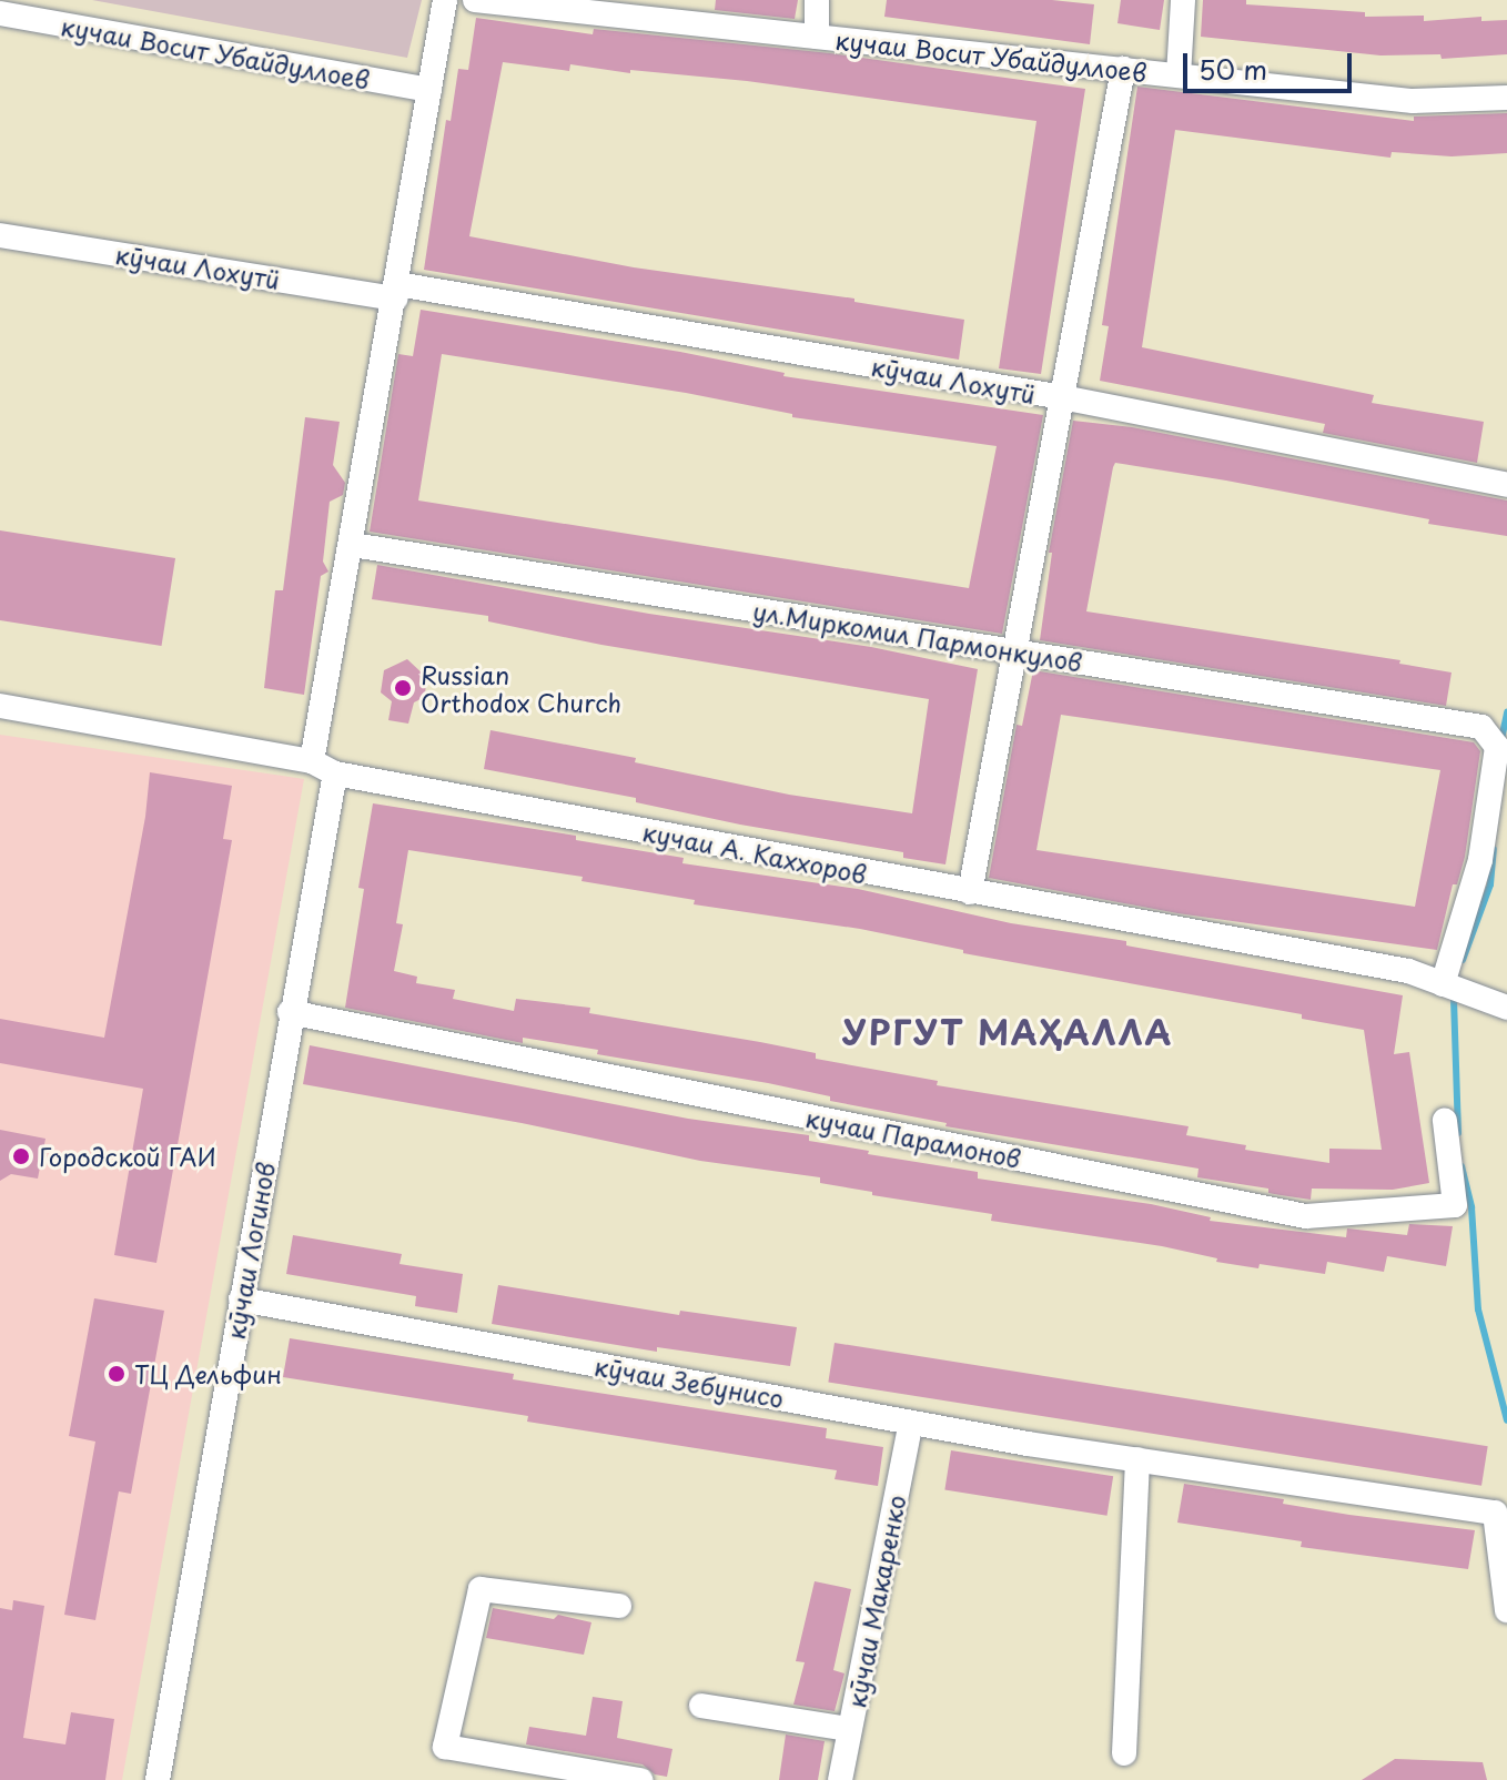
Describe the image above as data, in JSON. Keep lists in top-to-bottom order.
{
  "streets": {
    "street": [
      "кучаи Восит Убайдуллоев",
      "кӯчаи Лохутӣ",
      "ул.Миркомил Пармонкулов",
      "кучаи А. Каххоров",
      "кучаи Парамонов",
      "кӯчаи Логинов",
      "кӯчаи Зебунисо",
      "кӯчаи Макаренко"
    ]
  },
  "crossings": [
    ["ул.Миркомил Пармонкулов", "кучаи А. Каххоров"],
    ["кучаи А. Каххоров", "кӯчаи Логинов"],
    ["кучаи Парамонов", "кӯчаи Логинов"],
    ["кӯчаи Логинов", "кӯчаи Зебунисо"],
    ["кӯчаи Зебунисо", "кӯчаи Макаренко"]
  ],
  "districts": ["УРГУТ МАҲАЛЛА"],
  "places": ["Russian Orthodox Church", "Городской ГАИ", "ТЦ Дельфин"],
  "scale_bar": "50 m"
}
